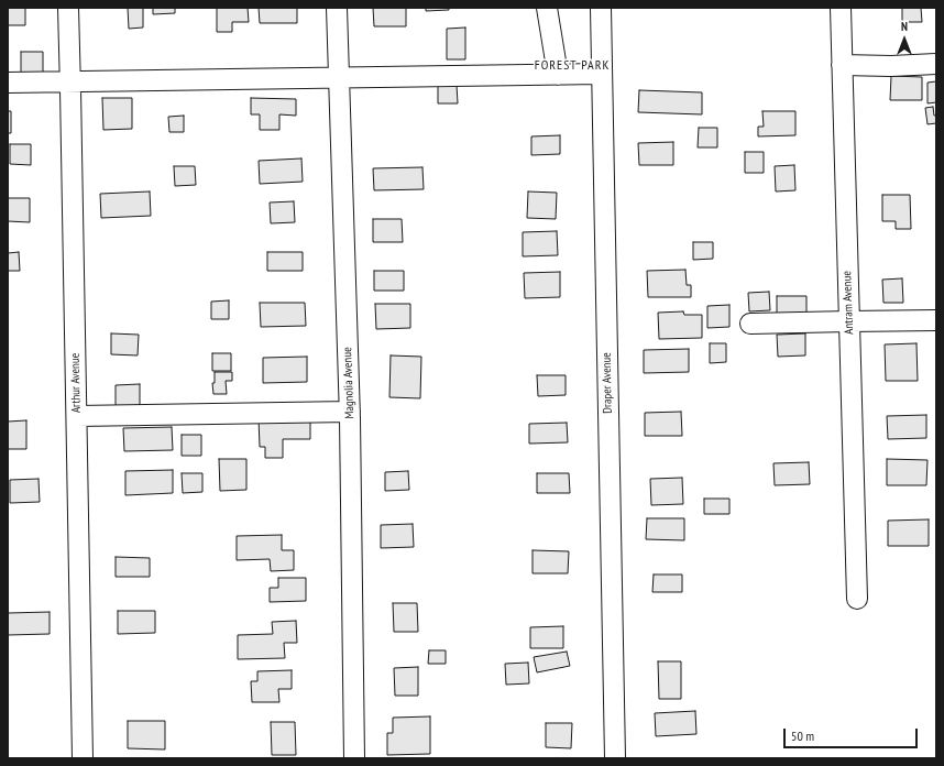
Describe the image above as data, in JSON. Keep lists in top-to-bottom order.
{
  "streets": {
    "street": [
      "Antram Avenue",
      "Arthur Avenue",
      "Magnolia Avenue",
      "Draper Avenue"
    ]
  },
  "districts": ["FOREST PARK"],
  "scale_bar": "50 m",
  "north": "top"
}
